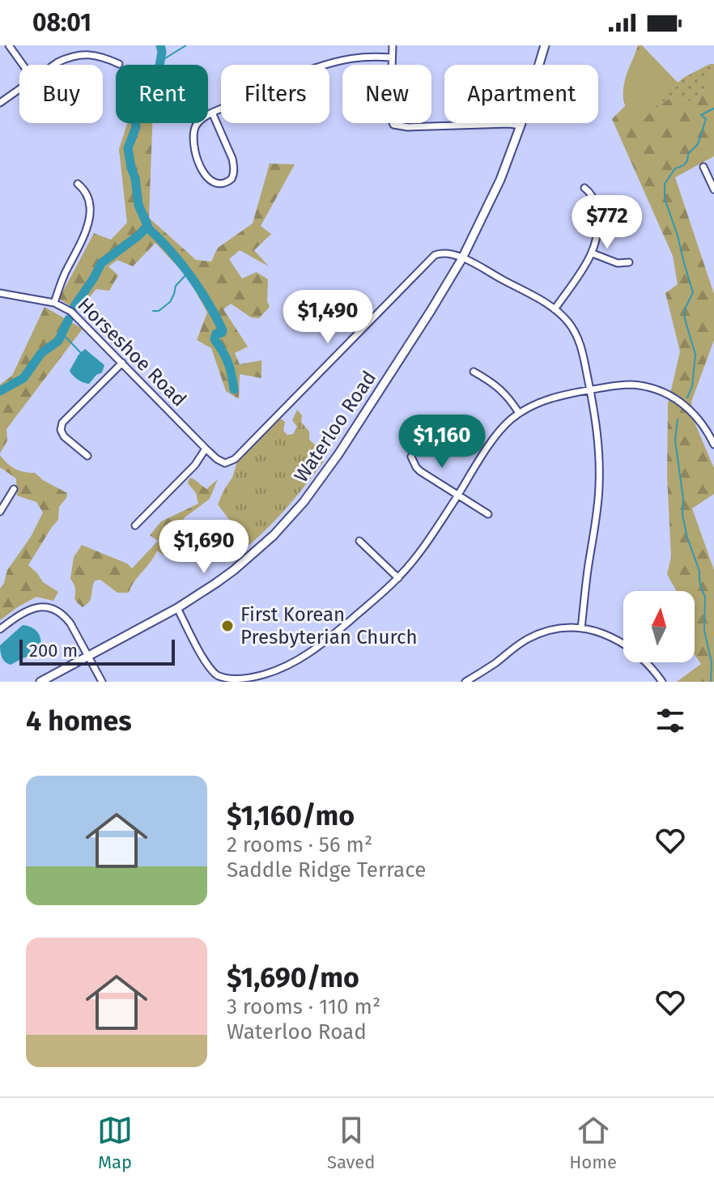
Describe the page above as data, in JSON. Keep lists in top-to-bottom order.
{
  "streets": {
    "main road": ["Waterloo Road"],
    "street": ["Horseshoe Road"]
  },
  "crossings": [
    ["Horseshoe Road", "Waterloo Road"]
  ],
  "places": ["First Korean Presbyterian Church"],
  "scale_bar": "200 m",
  "north": "top",
  "page": {
    "status": "08:01",
    "chip": [
      "Buy",
      "Rent",
      "Filters",
      "New",
      "Apartment"
    ],
    "price": [
      "$772",
      "$1,490",
      "$1,160",
      "$1,690"
    ],
    "scale": "200 m",
    "heading": "4 homes",
    "list": [
      {
        "name": "$1,160/mo",
        "note": "2 rooms · 56 m² · Saddle Ridge Terrace"
      },
      {
        "name": "$1,690/mo",
        "note": "3 rooms · 110 m² · Waterloo Road"
      }
    ],
    "tabs": ["Map", "Saved", "Home"]
  }
}
